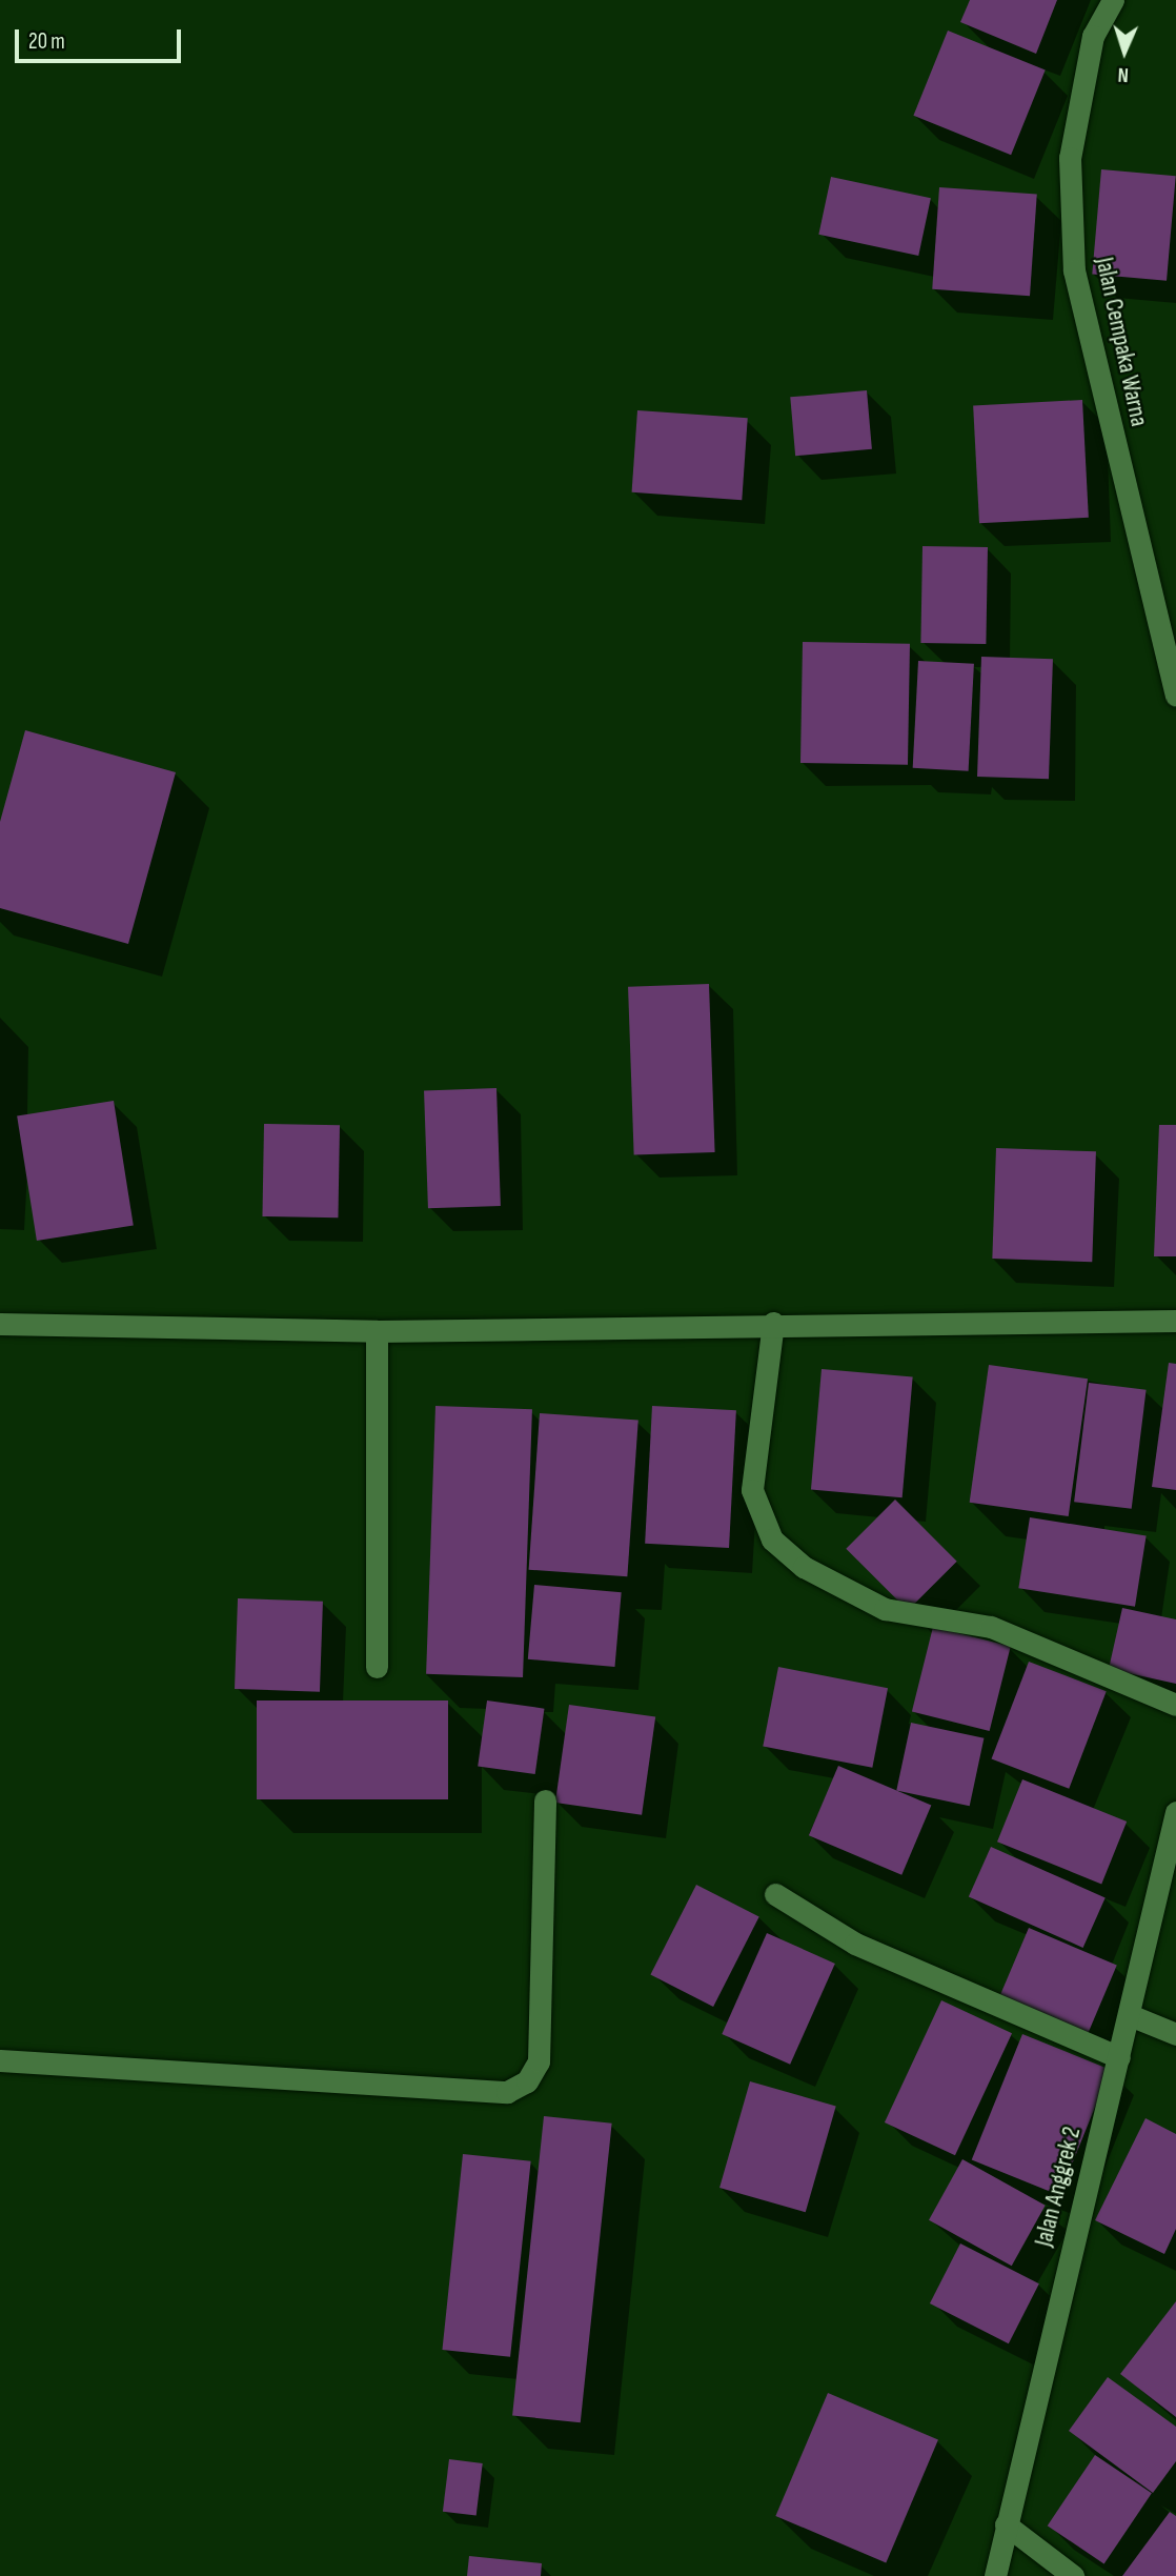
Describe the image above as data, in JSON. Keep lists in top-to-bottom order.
{
  "streets": {
    "street": ["Jalan Cempaka Warna", "Jalan Anggrek 2"]
  },
  "scale_bar": "20 m",
  "north": "bottom"
}
